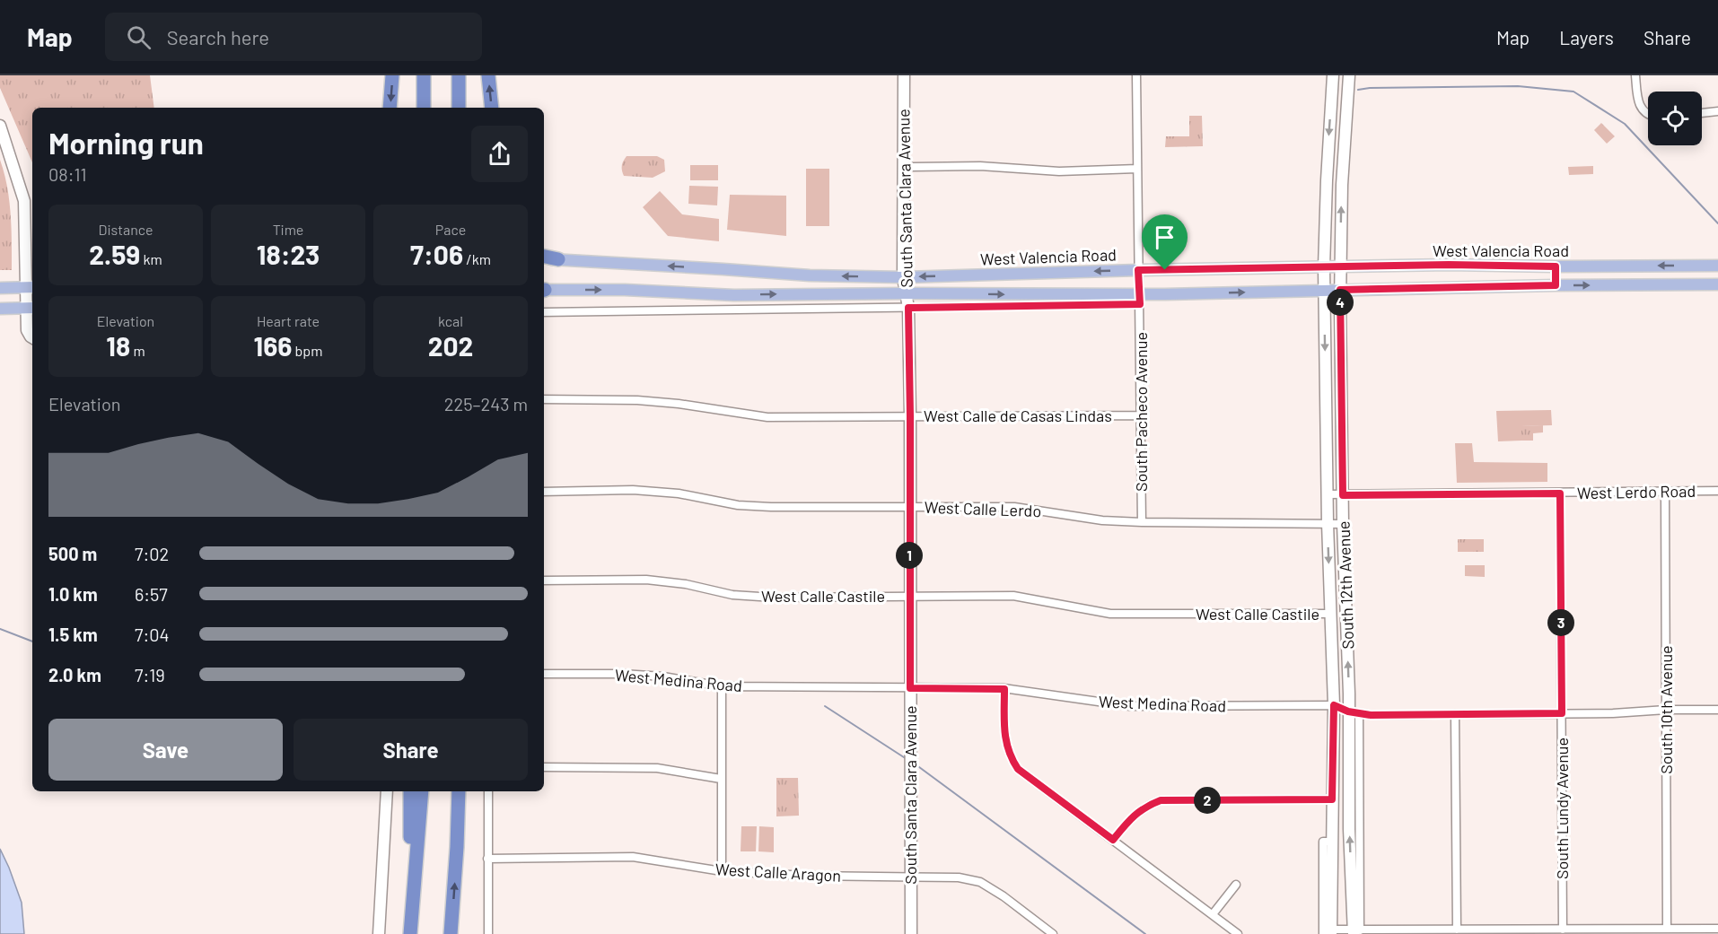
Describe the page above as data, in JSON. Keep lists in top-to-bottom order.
{
  "streets": {
    "main road": ["West Valencia Road"],
    "street": [
      "South Santa Clara Avenue",
      "South Pacheco Avenue",
      "West Calle de Casas Lindas",
      "West Lerdo Road",
      "West Calle Lerdo",
      "South 12th Avenue",
      "West Calle Castile",
      "West Medina Road",
      "South 10th Avenue",
      "South Lundy Avenue",
      "West Calle Aragon"
    ]
  },
  "crossings": [
    ["South Santa Clara Avenue", "West Valencia Road"],
    ["South Santa Clara Avenue", "West Calle de Casas Lindas"],
    ["South Santa Clara Avenue", "West Calle Lerdo"],
    ["South Santa Clara Avenue", "West Calle Castile"],
    ["South Santa Clara Avenue", "West Medina Road"],
    ["South Santa Clara Avenue", "West Calle Aragon"],
    ["West Valencia Road", "South Pacheco Avenue"],
    ["West Valencia Road", "South 12th Avenue"],
    ["South Pacheco Avenue", "West Calle de Casas Lindas"],
    ["South Pacheco Avenue", "West Calle Lerdo"],
    ["West Lerdo Road", "South 12th Avenue"],
    ["West Lerdo Road", "South 10th Avenue"],
    ["West Lerdo Road", "South Lundy Avenue"],
    ["West Calle Lerdo", "South 12th Avenue"],
    ["South 12th Avenue", "West Calle Castile"],
    ["South 12th Avenue", "West Medina Road"],
    ["West Medina Road", "South 10th Avenue"],
    ["West Medina Road", "South Lundy Avenue"]
  ],
  "page": {
    "header": "Map",
    "search": "Search here",
    "nav": ["Map", "Layers", "Share"],
    "heading": ["Morning run", "08:11"],
    "stats": [
      ["Distance", "2.59 km"],
      ["Time", "18:23"],
      ["Pace", "7:06 /km"],
      ["Elevation", "18 m"],
      ["Heart rate", "166 bpm"],
      ["kcal", "202"]
    ],
    "pins": [
      "4",
      "1",
      "3",
      "2"
    ],
    "chart": ["Elevation", "225–243 m"],
    "list": [
      {
        "name": "500 m",
        "note": "7:02"
      },
      {
        "name": "1.0 km",
        "note": "6:57"
      },
      {
        "name": "1.5 km",
        "note": "7:04"
      },
      {
        "name": "2.0 km",
        "note": "7:19"
      }
    ],
    "buttons": ["Save", "Share"]
  }
}
